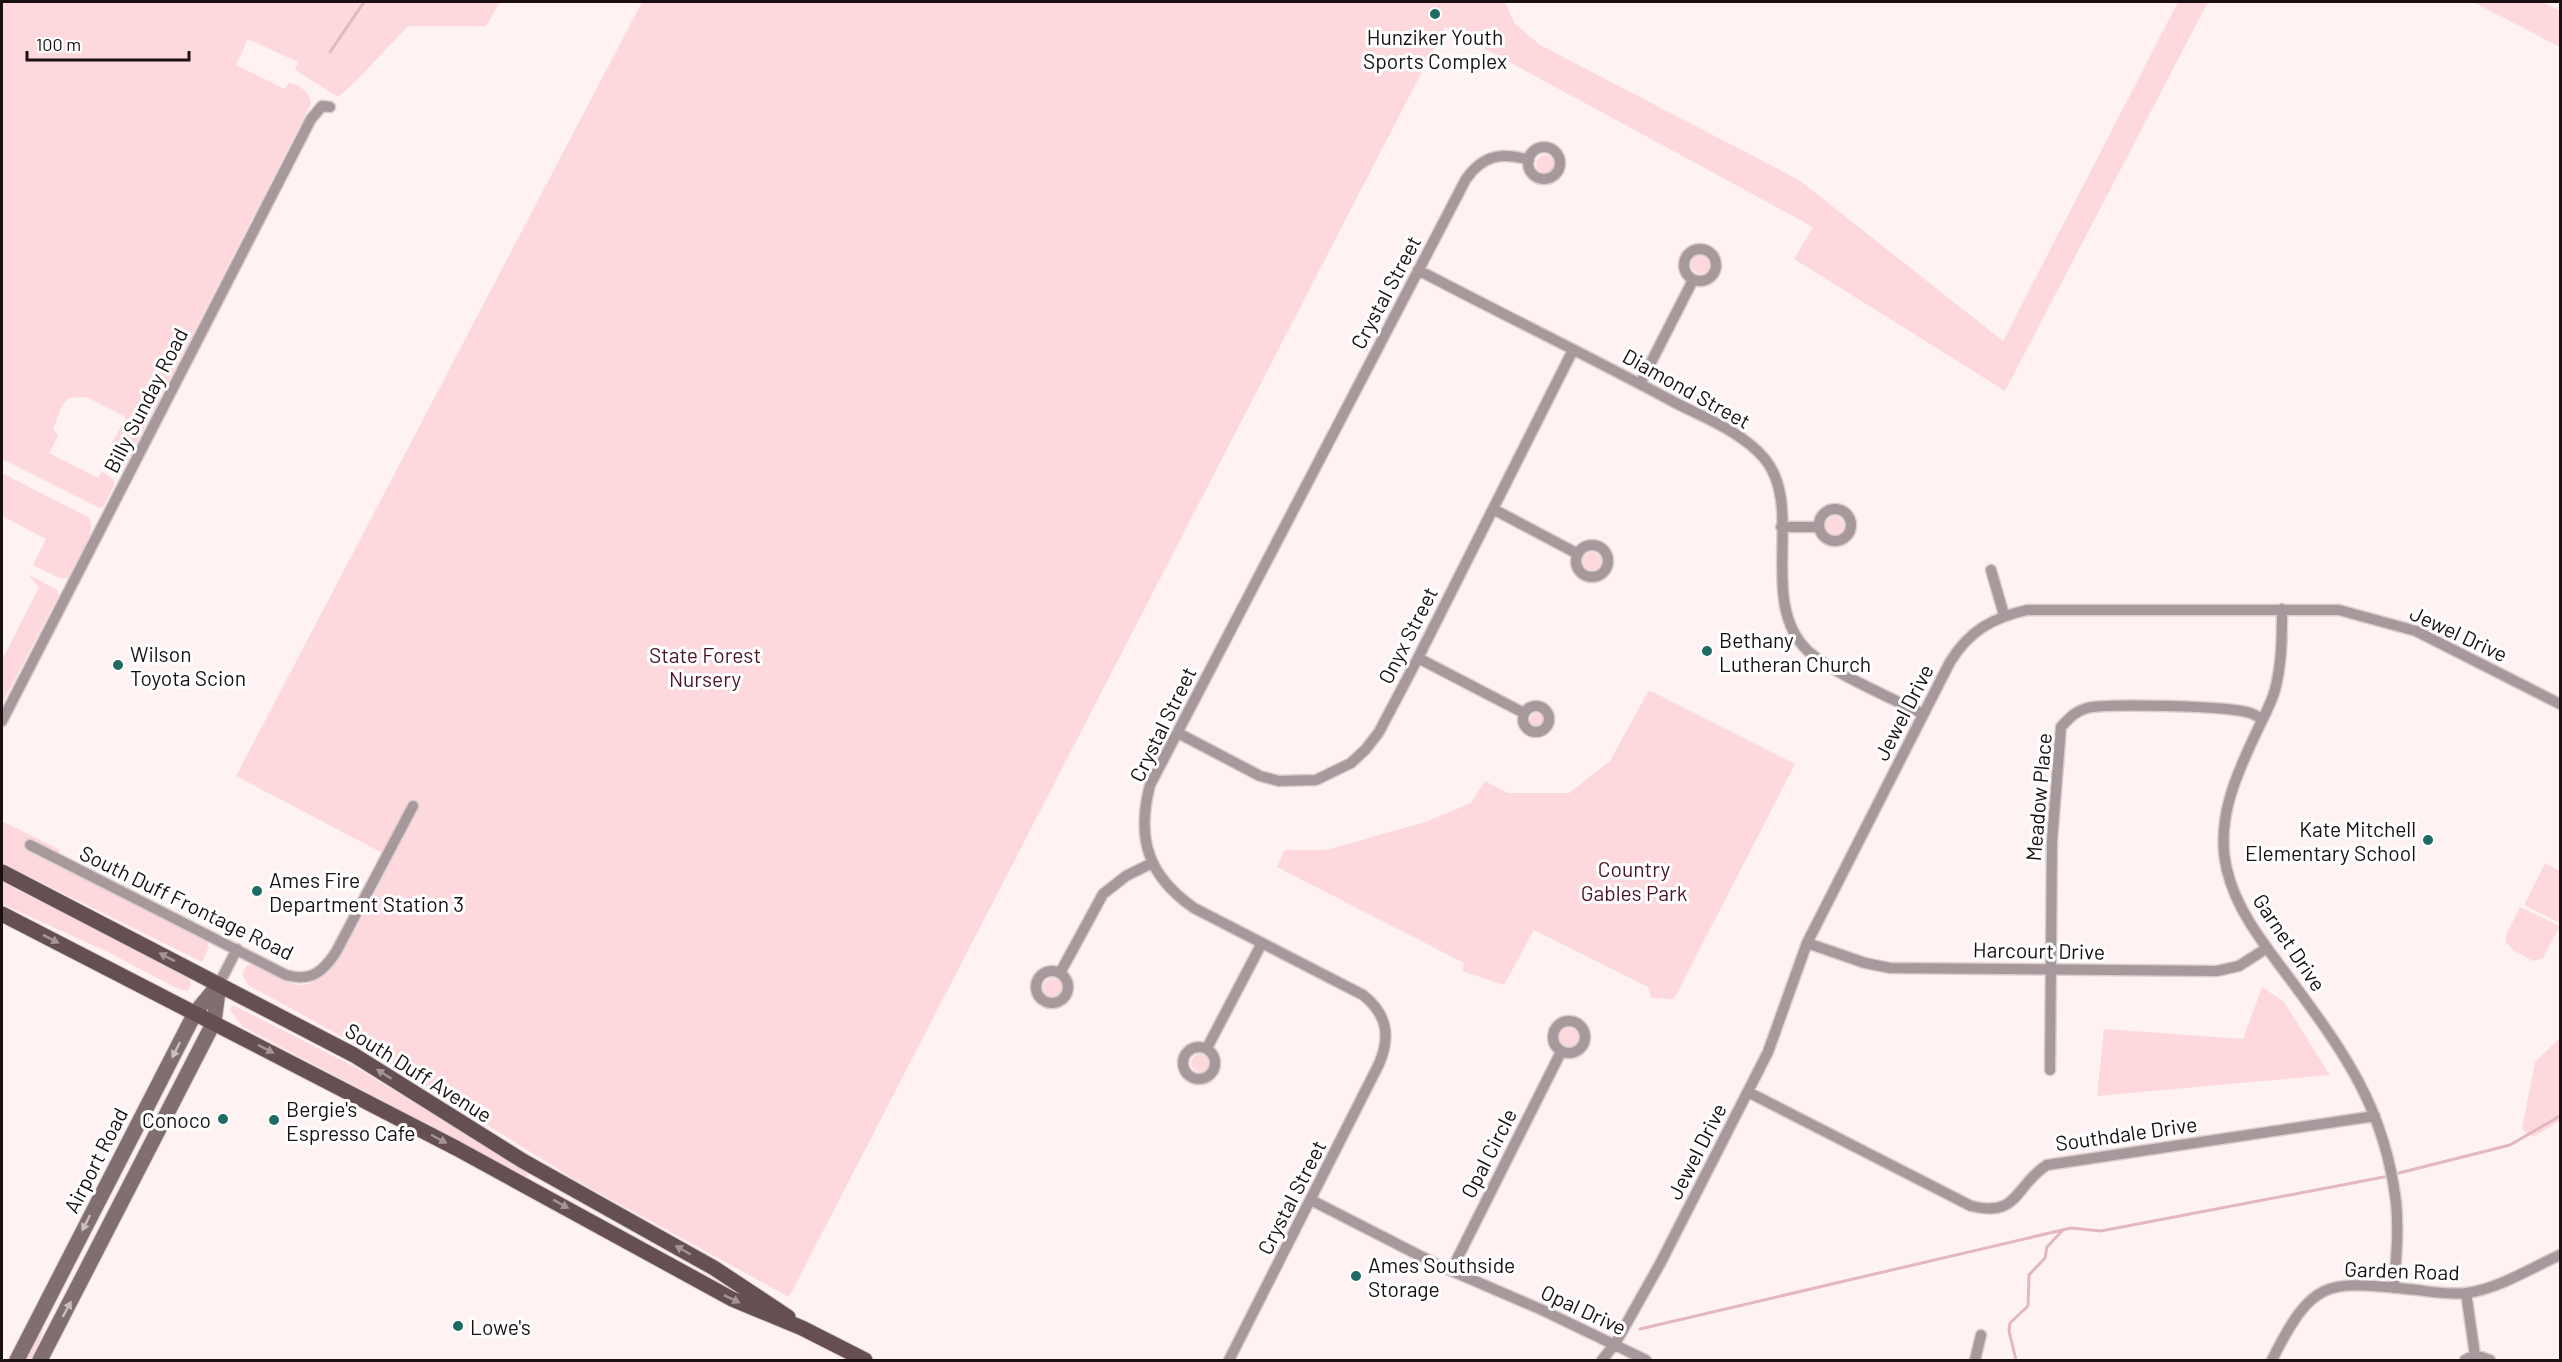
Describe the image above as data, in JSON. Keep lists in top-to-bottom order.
{
  "streets": {
    "main road": ["South Duff Avenue", "Airport Road"],
    "street": [
      "Crystal Street",
      "Diamond Street",
      "Billy Sunday Road",
      "Jewel Drive",
      "Onyx Street",
      "Meadow Place",
      "South Duff Frontage Road",
      "Garnet Drive",
      "Harcourt Drive",
      "Southdale Drive",
      "Opal Circle",
      "Garden Road",
      "Opal Drive"
    ]
  },
  "crossings": [
    ["Crystal Street", "Diamond Street"],
    ["Crystal Street", "Onyx Street"],
    ["Crystal Street", "Opal Drive"],
    ["Diamond Street", "Jewel Drive"],
    ["Diamond Street", "Onyx Street"],
    ["Jewel Drive", "Garnet Drive"],
    ["Jewel Drive", "Harcourt Drive"],
    ["Jewel Drive", "Southdale Drive"],
    ["Jewel Drive", "Opal Drive"],
    ["Meadow Place", "Garnet Drive"],
    ["Meadow Place", "Harcourt Drive"],
    ["South Duff Frontage Road", "Airport Road"],
    ["Garnet Drive", "Harcourt Drive"],
    ["Garnet Drive", "Southdale Drive"],
    ["Garnet Drive", "Garden Road"],
    ["South Duff Avenue", "Airport Road"],
    ["Opal Circle", "Opal Drive"]
  ],
  "parks": ["State Forest Nursery", "Country Gables Park"],
  "places": [
    "Hunziker Youth Sports Complex",
    "Bethany Lutheran Church",
    "Wilson Toyota Scion",
    "Kate Mitchell Elementary School",
    "Ames Fire Department Station 3",
    "Conoco",
    "Bergie's Espresso Cafe",
    "Ames Southside Storage",
    "Lowe's"
  ],
  "scale_bar": "100 m"
}
